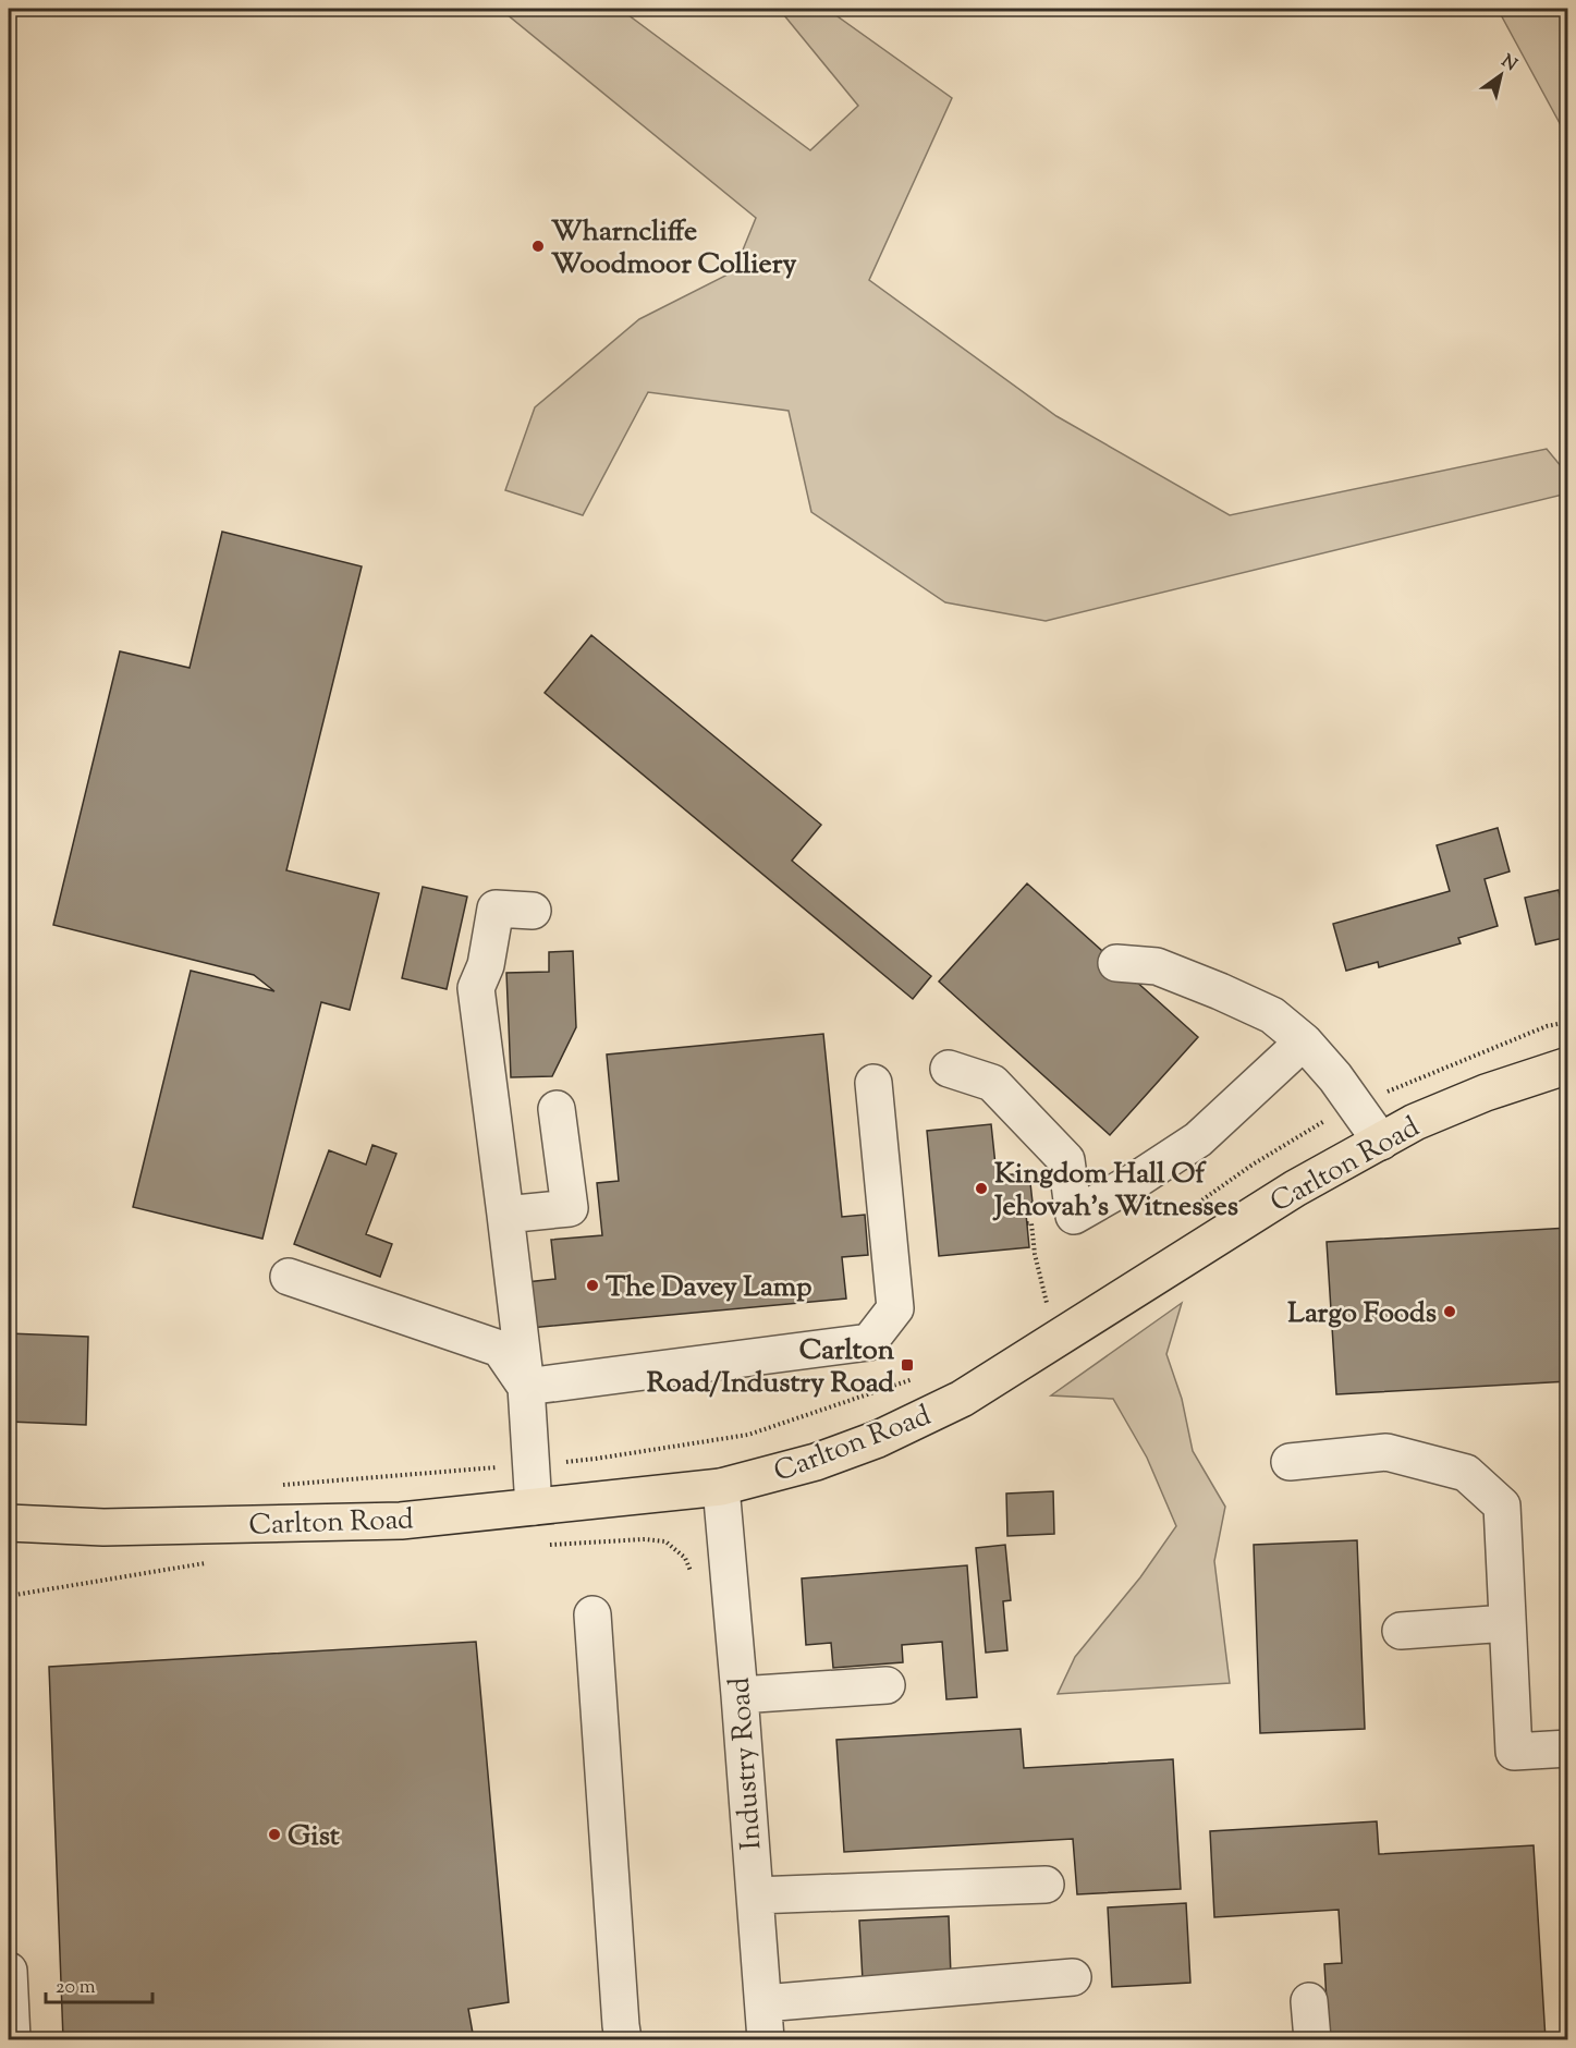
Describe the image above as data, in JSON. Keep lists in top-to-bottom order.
{
  "streets": {
    "main road": ["Carlton Road"],
    "street": ["Industry Road"]
  },
  "crossings": [
    ["Carlton Road", "Industry Road"]
  ],
  "places": {
    "other": [
      "Wharncliffe Woodmoor Colliery",
      "Kingdom Hall Of Jehovah's Witnesses",
      "The Davey Lamp",
      "Largo Foods",
      "Gist"
    ],
    "transit": ["Carlton Road/Industry Road"]
  },
  "scale_bar": "20 m",
  "north": "top right"
}
